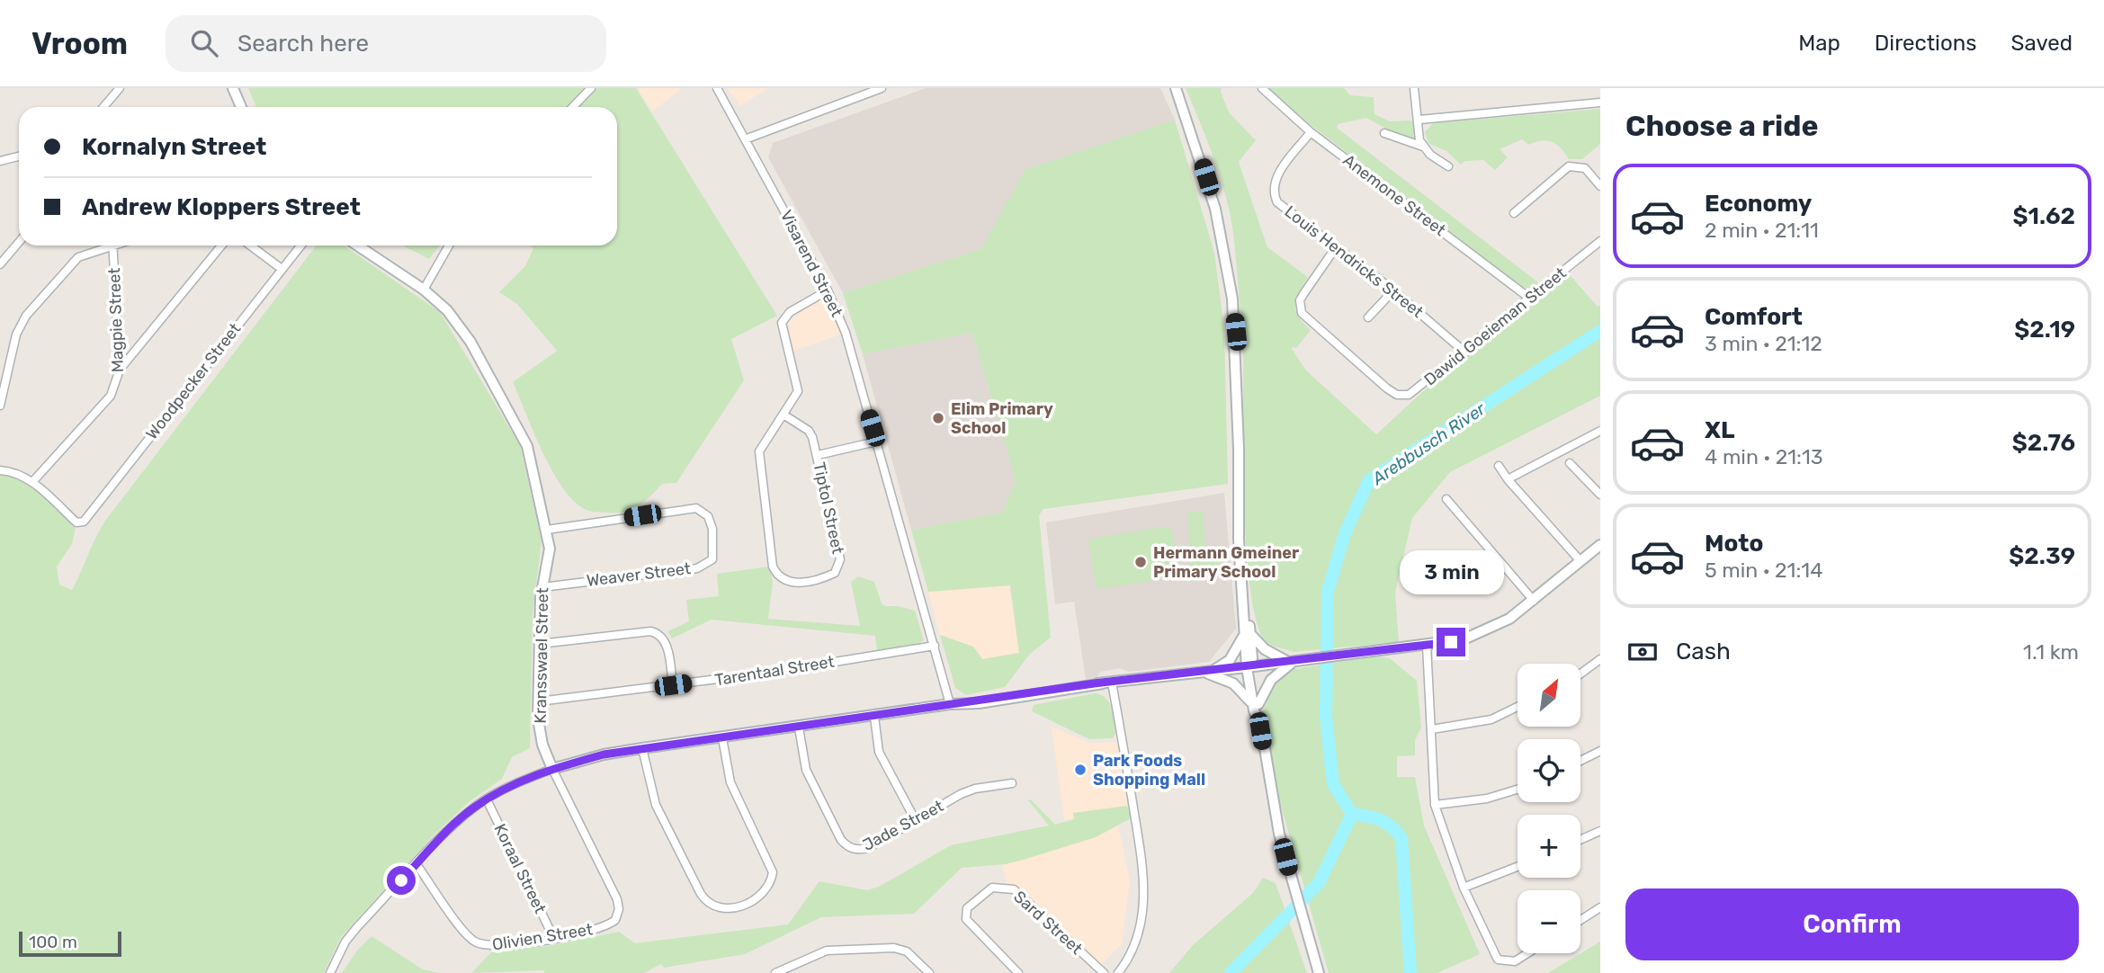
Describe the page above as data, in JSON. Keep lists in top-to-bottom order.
{
  "streets": {
    "street": [
      "Anemone Street",
      "Louis Hendricks Street",
      "Visarend Street",
      "Magpie Street",
      "Dawid Goeieman Street",
      "Woodpecker Street",
      "Tiptol Street",
      "Weaver Street",
      "Kransswael Street",
      "Tarentaal Street",
      "Jade Street",
      "Koraal Street",
      "Sard Street",
      "Olivien Street"
    ]
  },
  "crossings": [
    ["Anemone Street", "Louis Hendricks Street"],
    ["Anemone Street", "Dawid Goeieman Street"],
    ["Louis Hendricks Street", "Dawid Goeieman Street"],
    ["Visarend Street", "Tiptol Street"],
    ["Visarend Street", "Tarentaal Street"],
    ["Magpie Street", "Woodpecker Street"],
    ["Weaver Street", "Kransswael Street"],
    ["Kransswael Street", "Tarentaal Street"],
    ["Kransswael Street", "Olivien Street"],
    ["Koraal Street", "Olivien Street"]
  ],
  "water": ["Arebbusch River"],
  "places": ["Elim Primary School", "Hermann Gmeiner Primary School", "Park Foods Shopping Mall"],
  "scale_bar": "100 m",
  "north": "top right",
  "page": {
    "header": "Vroom",
    "search": "Search here",
    "nav": ["Map", "Directions", "Saved"],
    "heading": "Choose a ride",
    "banner": ["Kornalyn Street", "Andrew Kloppers Street"],
    "list": [
      {
        "name": "Economy",
        "note": "2 min · 21:11",
        "value": "$1.62"
      },
      {
        "name": "Comfort",
        "note": "3 min · 21:12",
        "value": "$2.19"
      },
      {
        "name": "XL",
        "note": "4 min · 21:13",
        "value": "$2.76"
      },
      {
        "name": "Moto",
        "note": "5 min · 21:14",
        "value": "$2.39"
      }
    ],
    "bubble": "3 min",
    "pay": ["Cash", "1.1 km"],
    "map_buttons": ["+", "−"],
    "buttons": "Confirm",
    "scale": "100 m"
  }
}
